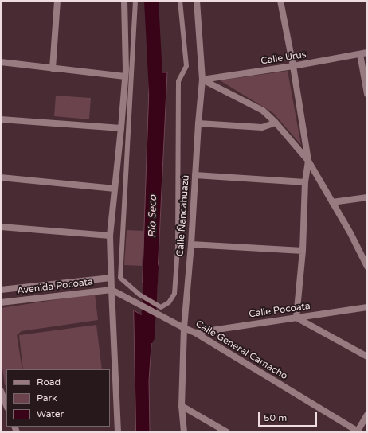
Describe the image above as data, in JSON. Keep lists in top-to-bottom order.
{
  "streets": {
    "street": [
      "Calle Urus",
      "Calle Ñancahuazú",
      "Avenida Pocoata",
      "Calle Pocoata",
      "Calle General Camacho"
    ]
  },
  "crossings": [
    ["Calle Urus", "Calle Ñancahuazú"],
    ["Calle Ñancahuazú", "Calle General Camacho"],
    ["Avenida Pocoata", "Calle General Camacho"],
    ["Calle Pocoata", "Calle General Camacho"]
  ],
  "water": ["Río Seco"],
  "legend": ["Road", "Park", "Water"],
  "scale_bar": "50 m"
}
